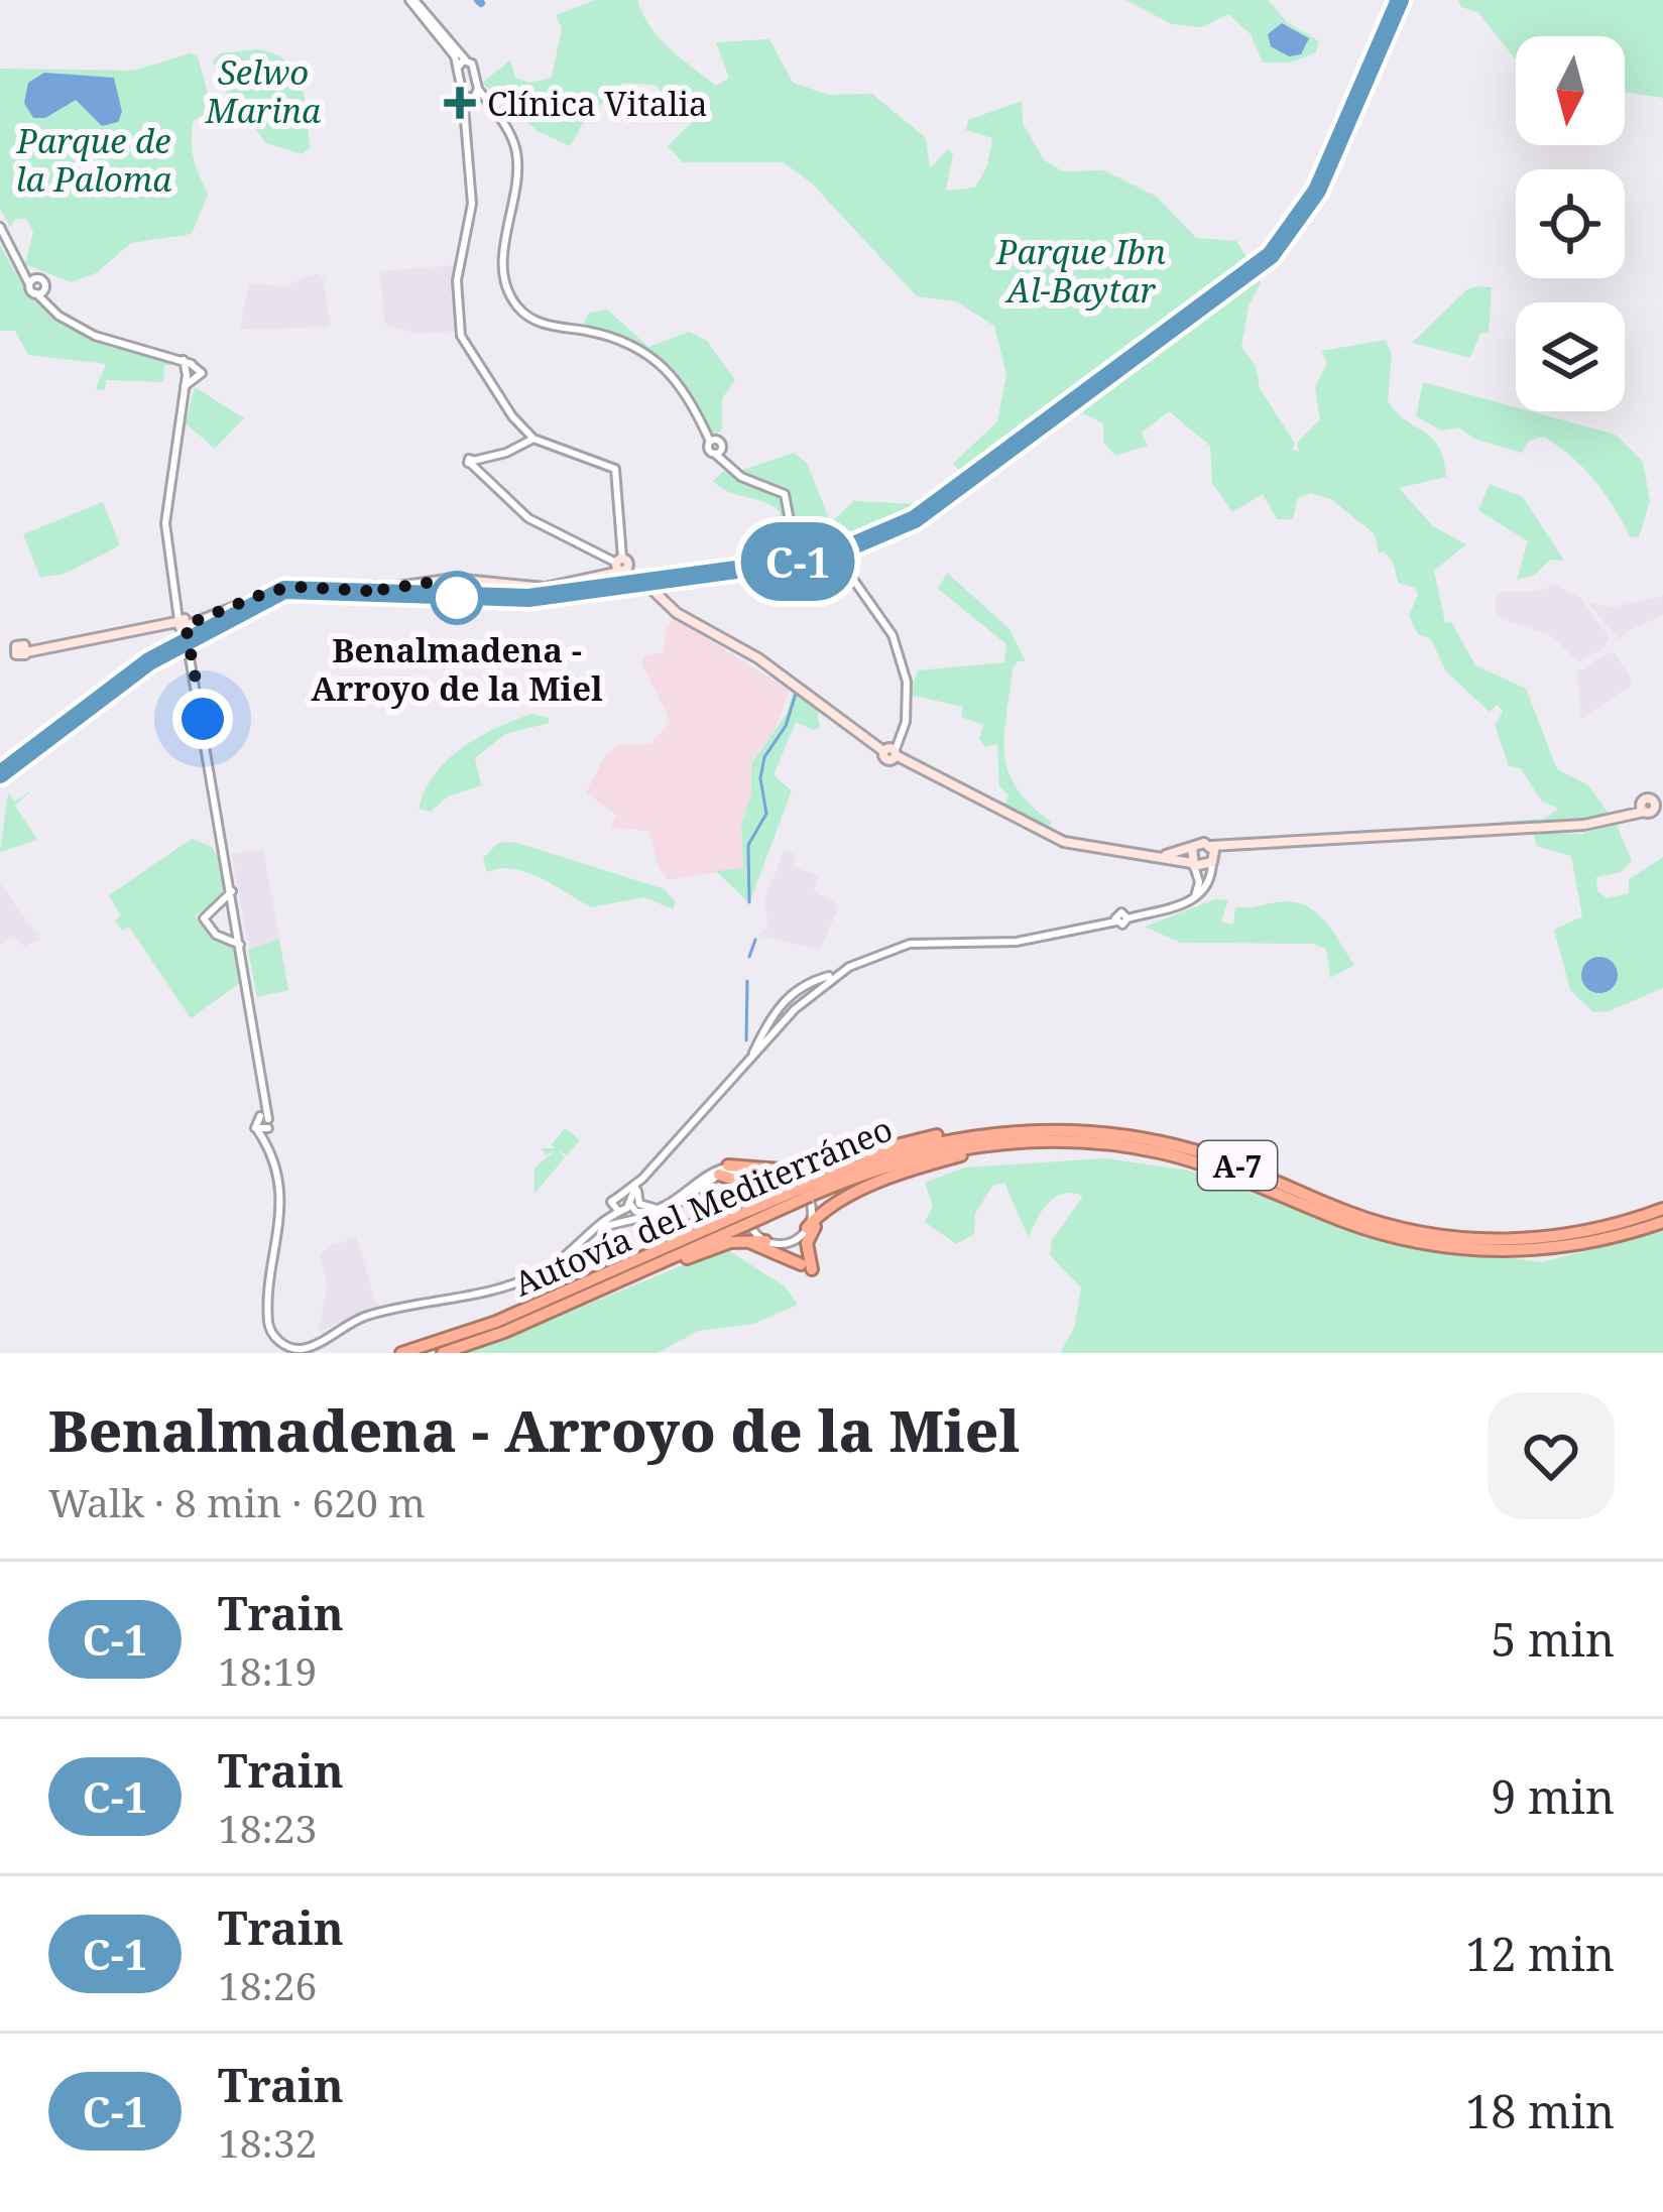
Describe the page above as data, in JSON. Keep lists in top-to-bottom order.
{
  "streets": {
    "highway": ["A-7", "Autovía del Mediterráneo"]
  },
  "parks": ["Selwo Marina", "Parque de la Paloma", "Parque Ibn Al-Baytar"],
  "places": {
    "health": ["Clínica Vitalia"],
    "other": ["Benalmadena - Arroyo de la Miel"]
  },
  "north": "bottom",
  "page": {
    "on_map": "C-1",
    "heading": ["Benalmadena - Arroyo de la Miel", "Walk · 8 min · 620 m"],
    "list": [
      {
        "mark": "C-1",
        "name": "Train",
        "note": "18:19",
        "value": "5 min"
      },
      {
        "mark": "C-1",
        "name": "Train",
        "note": "18:23",
        "value": "9 min"
      },
      {
        "mark": "C-1",
        "name": "Train",
        "note": "18:26",
        "value": "12 min"
      },
      {
        "mark": "C-1",
        "name": "Train",
        "note": "18:32",
        "value": "18 min"
      }
    ]
  }
}
